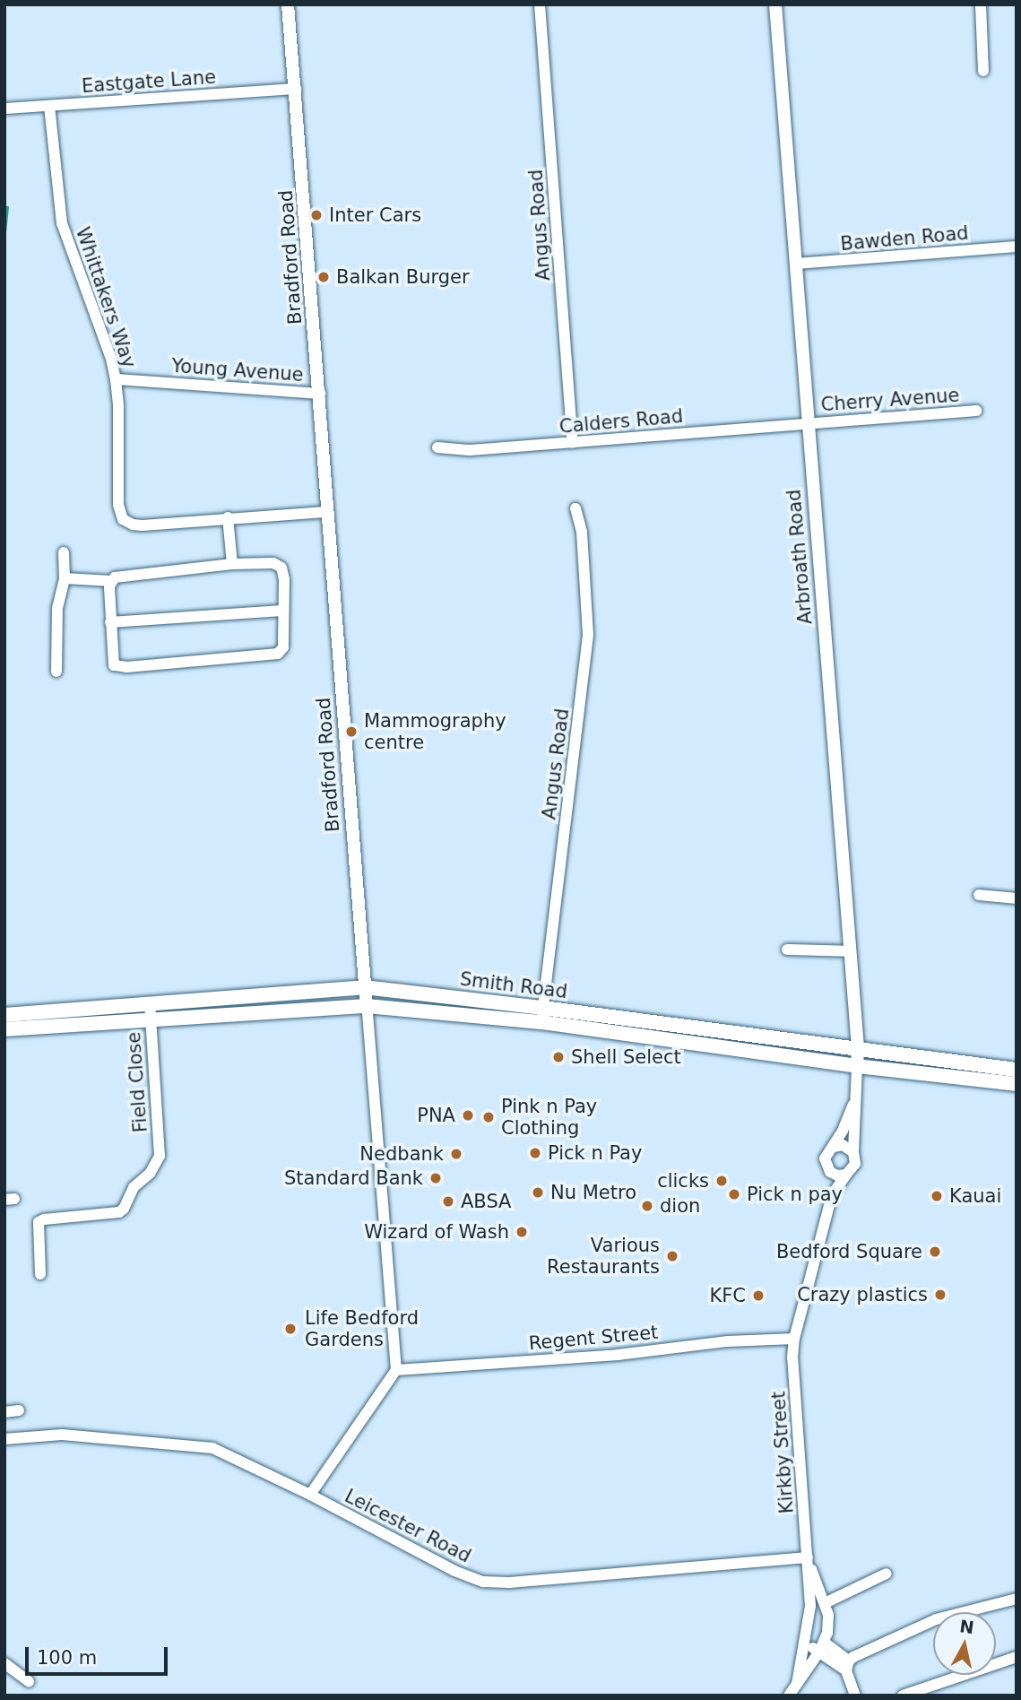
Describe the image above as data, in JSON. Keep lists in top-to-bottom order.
{
  "streets": {
    "main road": ["Smith Road"],
    "street": [
      "Eastgate Lane",
      "Angus Road",
      "Bawden Road",
      "Bradford Road",
      "Whittakers Way",
      "Young Avenue",
      "Cherry Avenue",
      "Calders Road",
      "Arbroath Road",
      "Field Close",
      "Regent Street",
      "Kirkby Street",
      "Leicester Road"
    ]
  },
  "crossings": [
    ["Eastgate Lane", "Bradford Road"],
    ["Eastgate Lane", "Whittakers Way"],
    ["Angus Road", "Calders Road"],
    ["Angus Road", "Smith Road"],
    ["Bawden Road", "Arbroath Road"],
    ["Bradford Road", "Whittakers Way"],
    ["Bradford Road", "Young Avenue"],
    ["Bradford Road", "Smith Road"],
    ["Bradford Road", "Regent Street"],
    ["Whittakers Way", "Young Avenue"],
    ["Cherry Avenue", "Calders Road"],
    ["Cherry Avenue", "Arbroath Road"],
    ["Calders Road", "Arbroath Road"],
    ["Arbroath Road", "Smith Road"],
    ["Smith Road", "Field Close"],
    ["Regent Street", "Kirkby Street"],
    ["Kirkby Street", "Leicester Road"]
  ],
  "places": [
    "Inter Cars",
    "Balkan Burger",
    "Mammography centre",
    "Shell Select",
    "PNA",
    "Pink n Pay Clothing",
    "Pick n Pay",
    "Nedbank",
    "Standard Bank",
    "clicks",
    "Nu Metro",
    "Pick n pay",
    "Kauai",
    "ABSA",
    "dion",
    "Wizard of Wash",
    "Bedford Square",
    "Various Restaurants",
    "Crazy plastics",
    "KFC",
    "Life Bedford Gardens"
  ],
  "scale_bar": "100 m",
  "north": "top"
}
